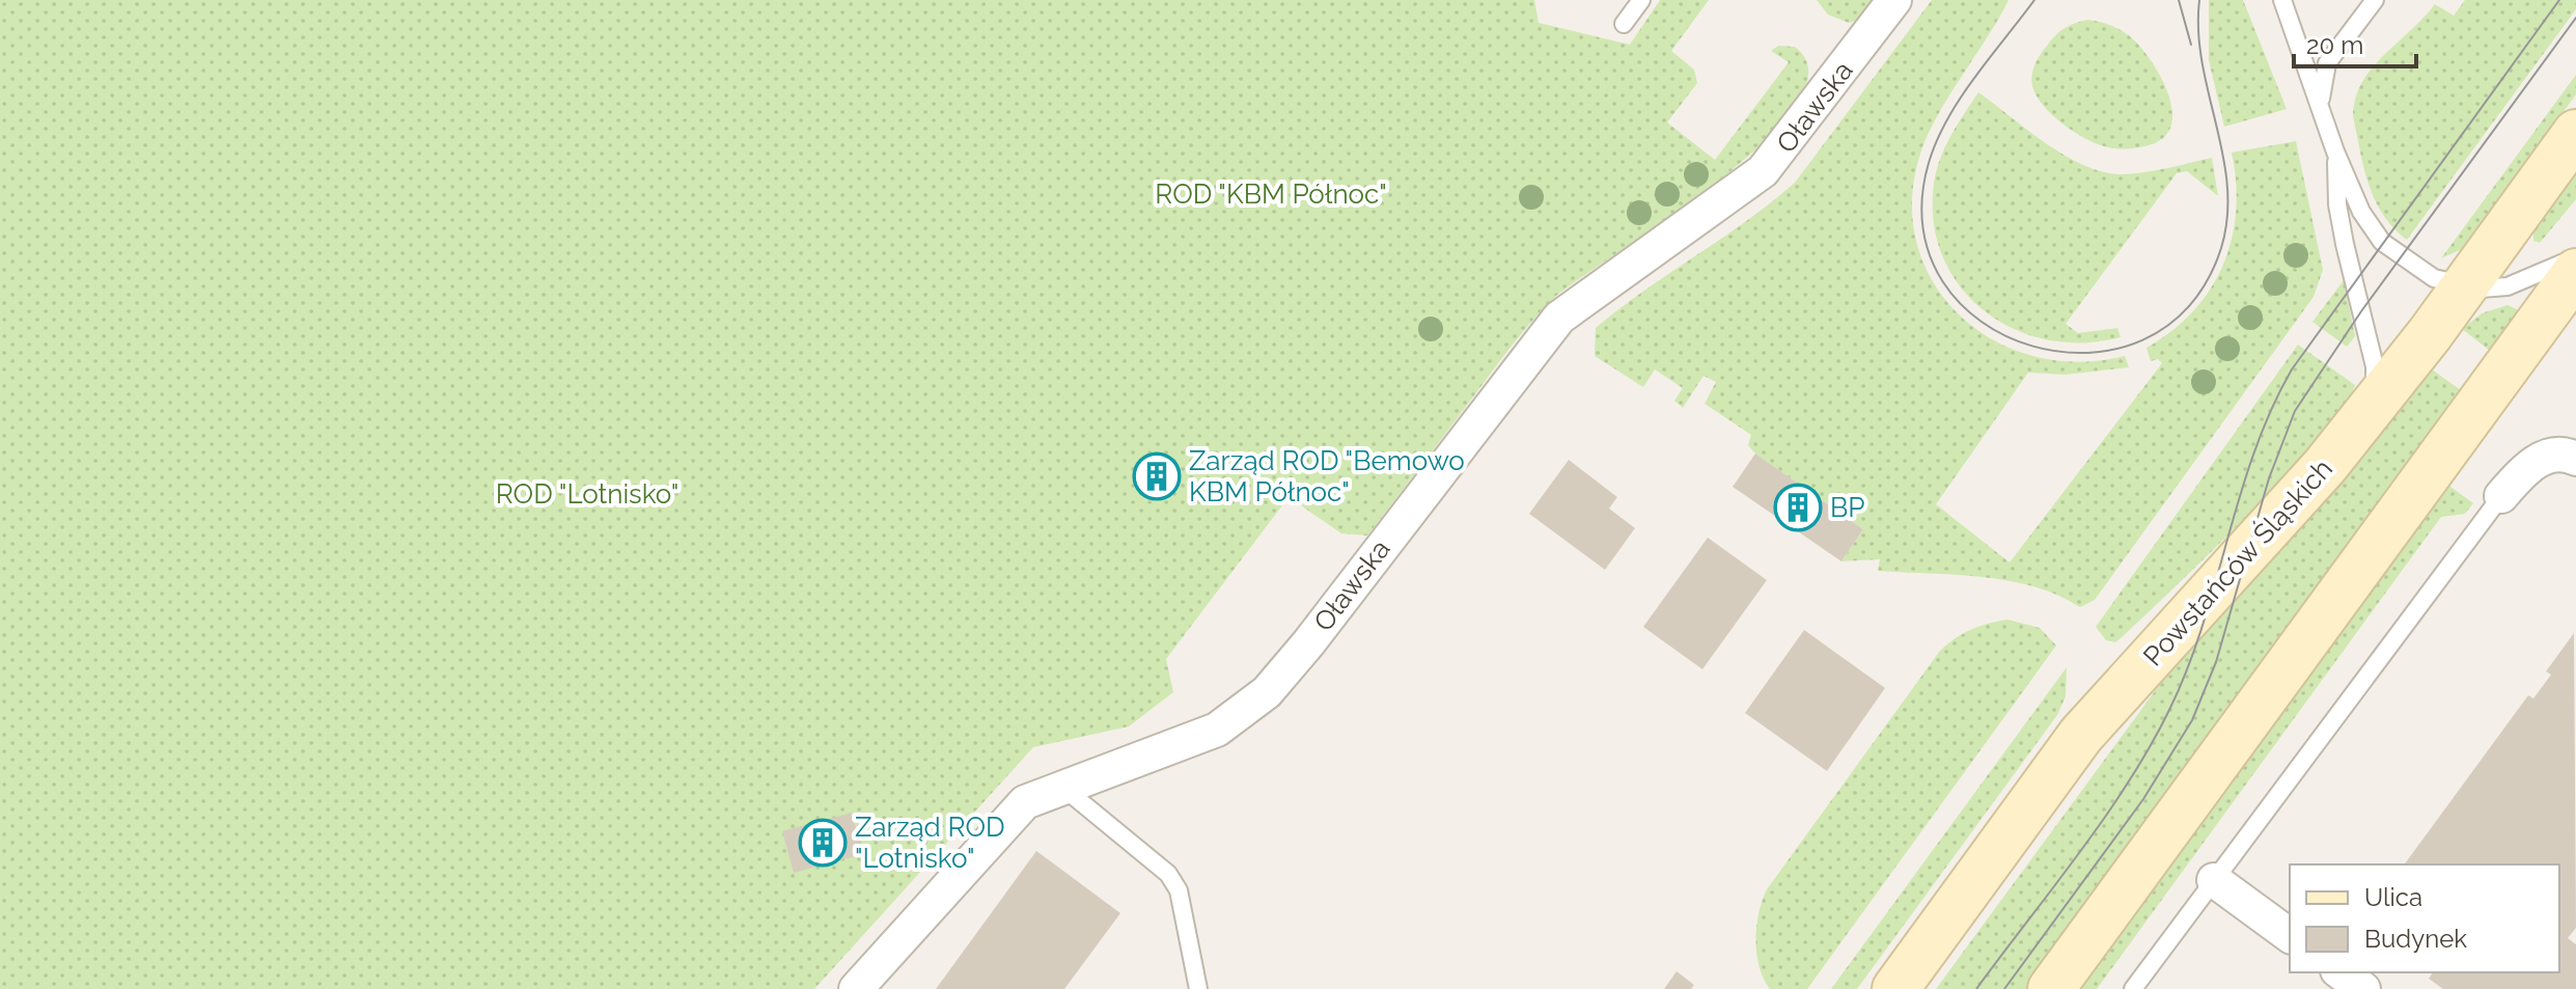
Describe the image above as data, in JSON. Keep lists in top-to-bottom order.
{
  "streets": {
    "main road": ["Powstańców Śląskich"],
    "street": ["Oławska"]
  },
  "parks": ["ROD \"KBM Północ\"", "ROD \"Lotnisko\""],
  "places": {
    "building": ["Zarząd ROD \"Bemowo KBM Północ\"", "BP", "Zarząd ROD \"Lotnisko\""]
  },
  "legend": ["Ulica", "Budynek"],
  "scale_bar": "20 m"
}
